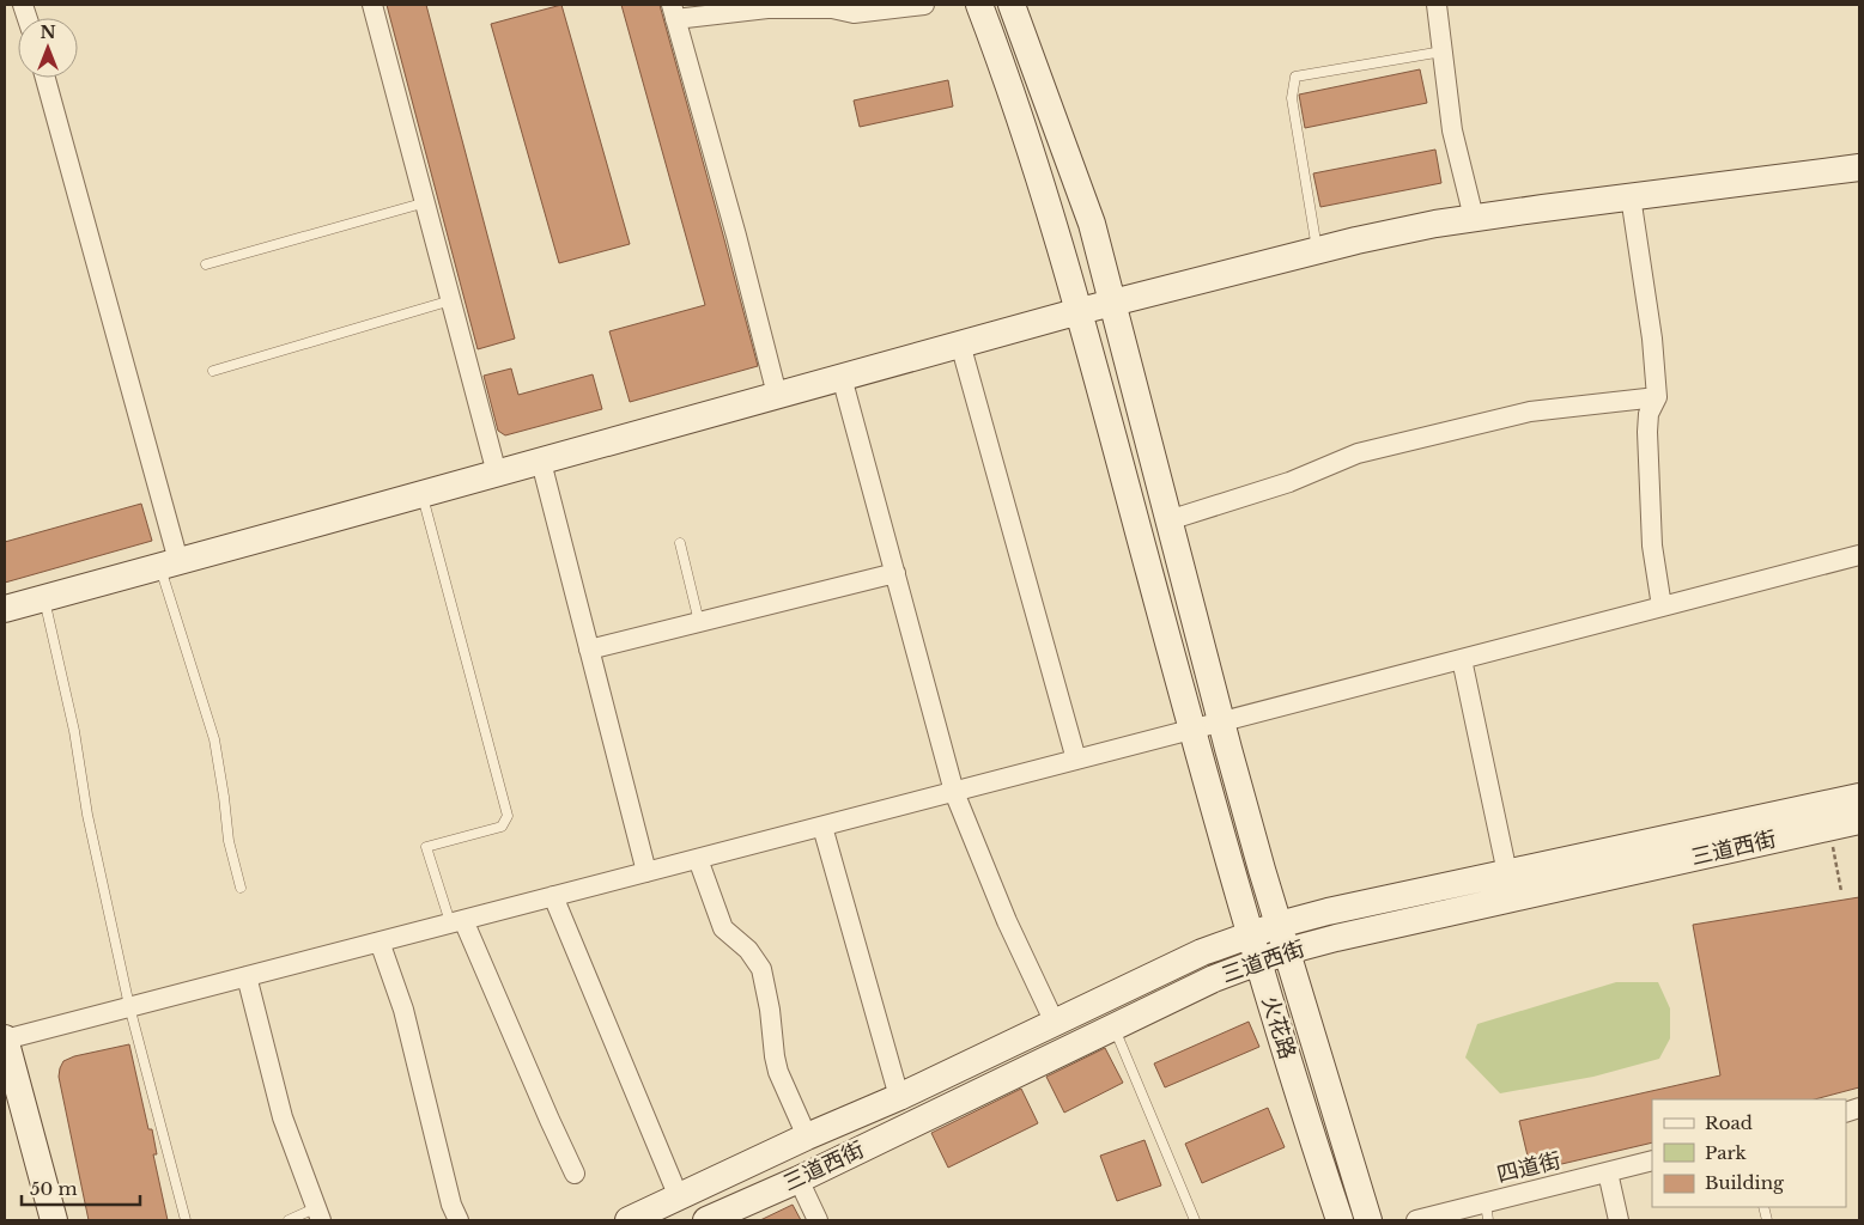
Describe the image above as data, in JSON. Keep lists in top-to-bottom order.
{
  "streets": {
    "street": ["三道西街", "火花路", "四道街"]
  },
  "crossings": [
    ["三道西街", "火花路"]
  ],
  "legend": ["Road", "Park", "Building"],
  "scale_bar": "50 m",
  "north": "top"
}
